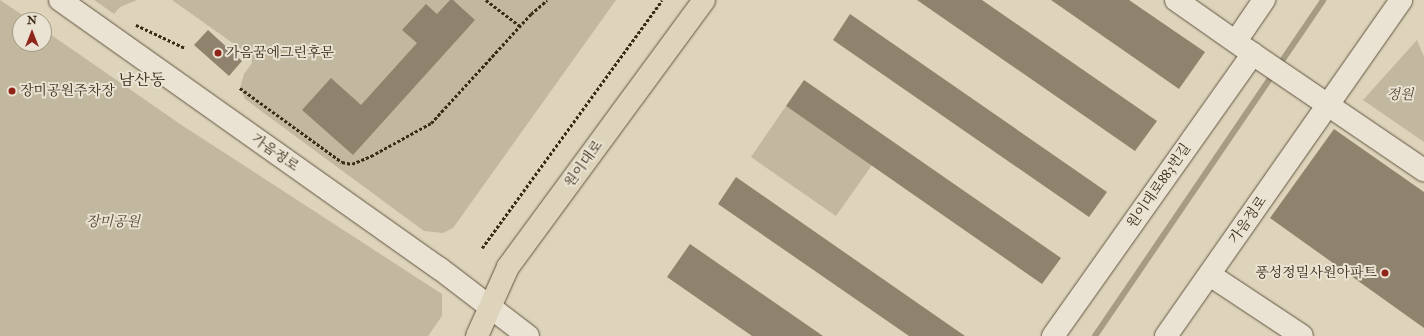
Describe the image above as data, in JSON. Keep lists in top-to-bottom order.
{
  "streets": {
    "main road": ["원이대로"],
    "street": ["가음정로", "원이대로883번길"]
  },
  "crossings": [
    ["가음정로", "원이대로"]
  ],
  "districts": ["남산동"],
  "parks": ["정원", "장미공원"],
  "places": ["가음꿈에그린후문", "장미공원주차장", "풍성정밀사원아파트"],
  "north": "top"
}
